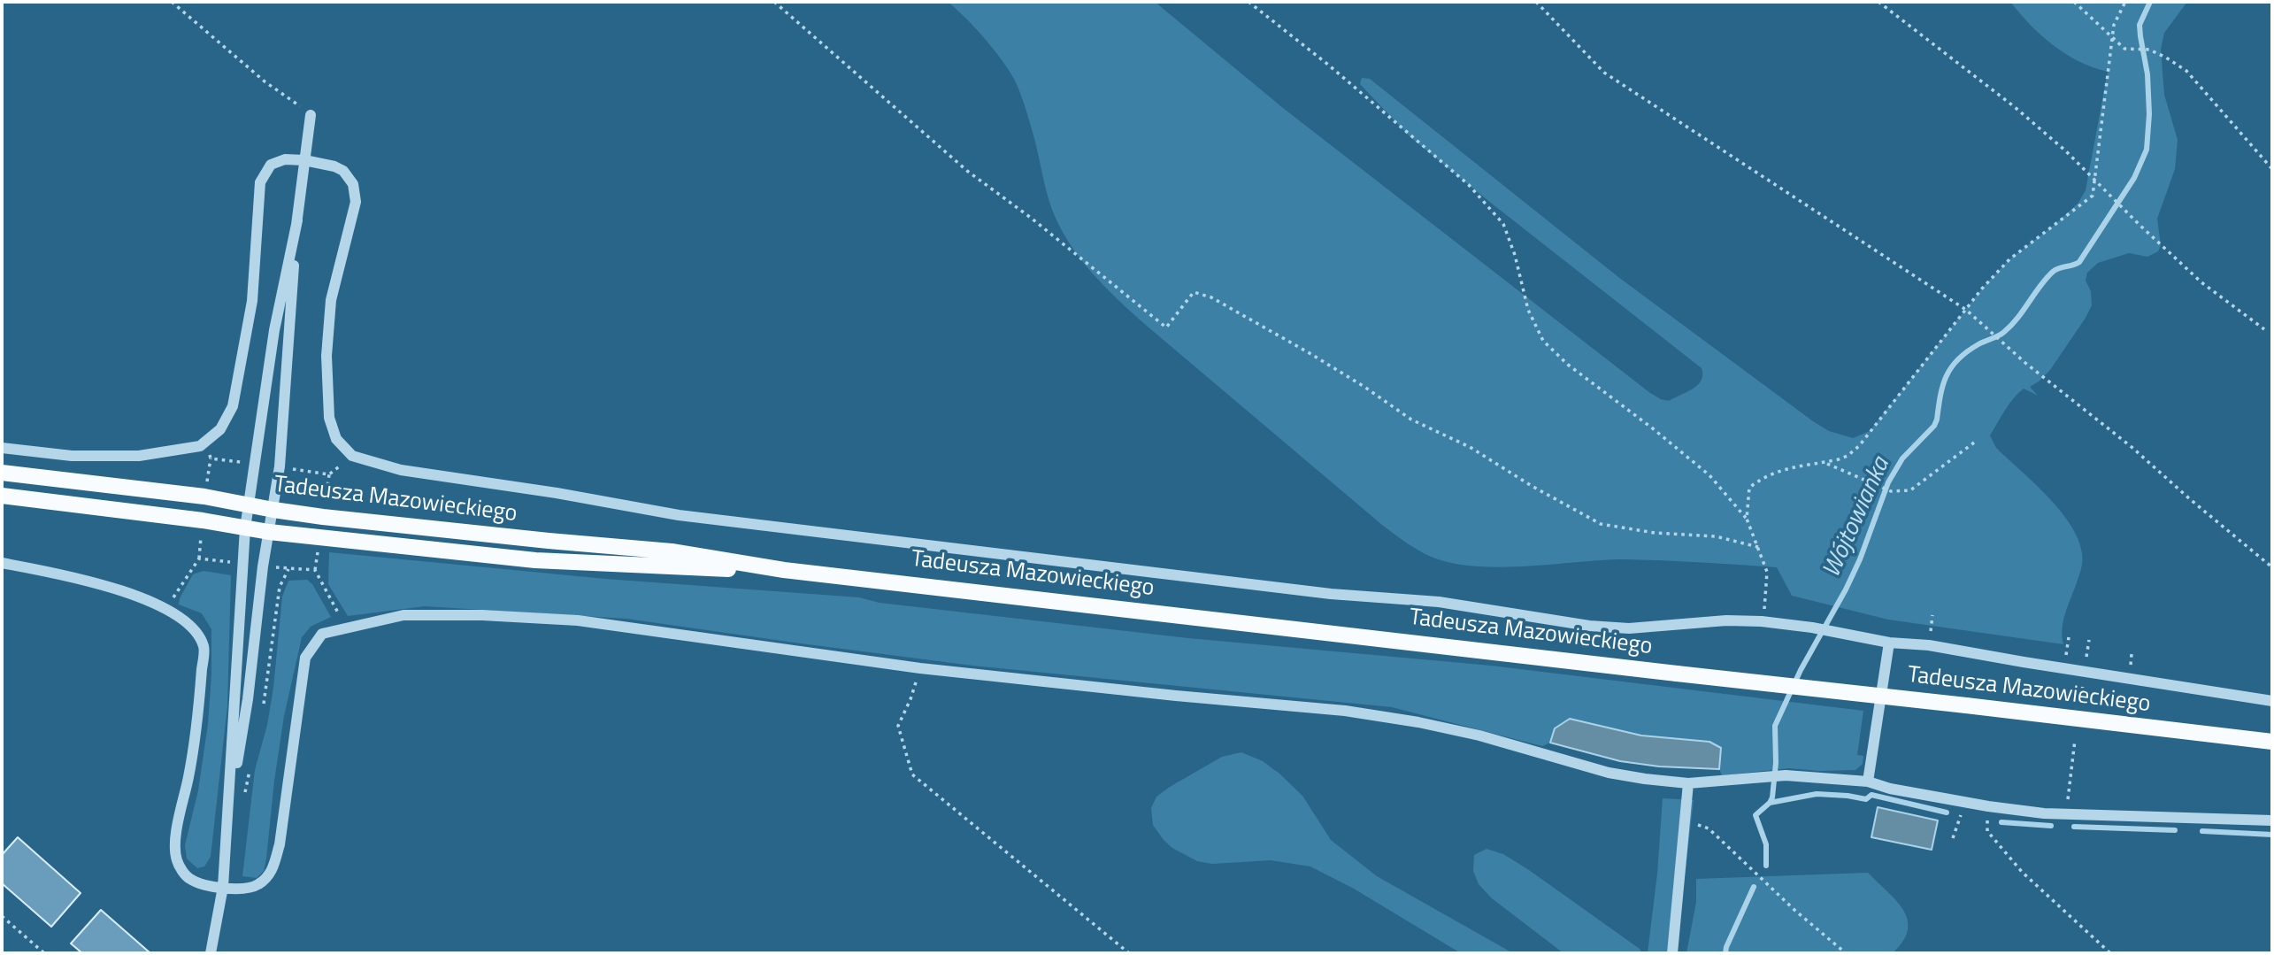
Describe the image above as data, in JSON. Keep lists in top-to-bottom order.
{
  "streets": {
    "main road": ["Tadeusza Mazowieckiego"]
  },
  "water": ["Wójtowianka"]
}
